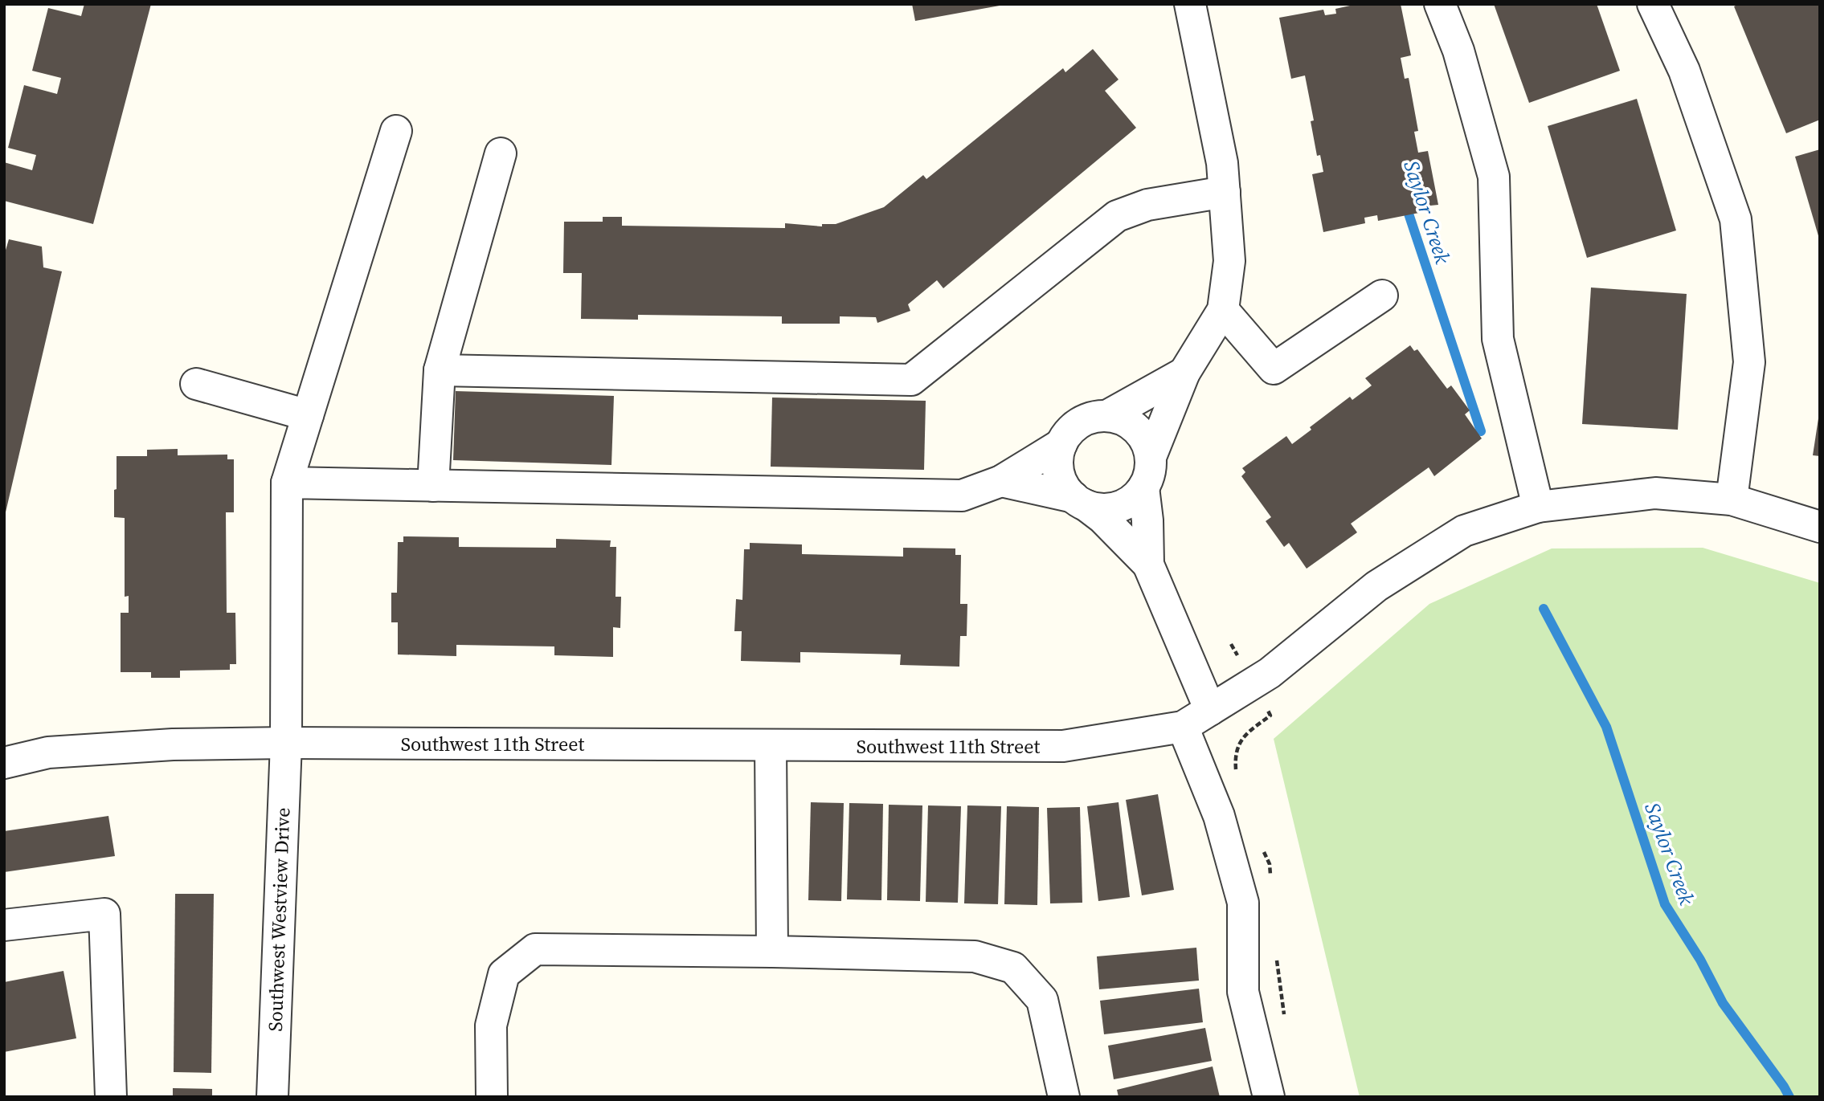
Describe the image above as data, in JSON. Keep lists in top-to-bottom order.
{
  "streets": {
    "street": ["Southwest 11th Street", "Southwest Westview Drive"]
  },
  "crossings": [
    ["Southwest 11th Street", "Southwest Westview Drive"]
  ],
  "water": ["Saylor Creek"]
}
